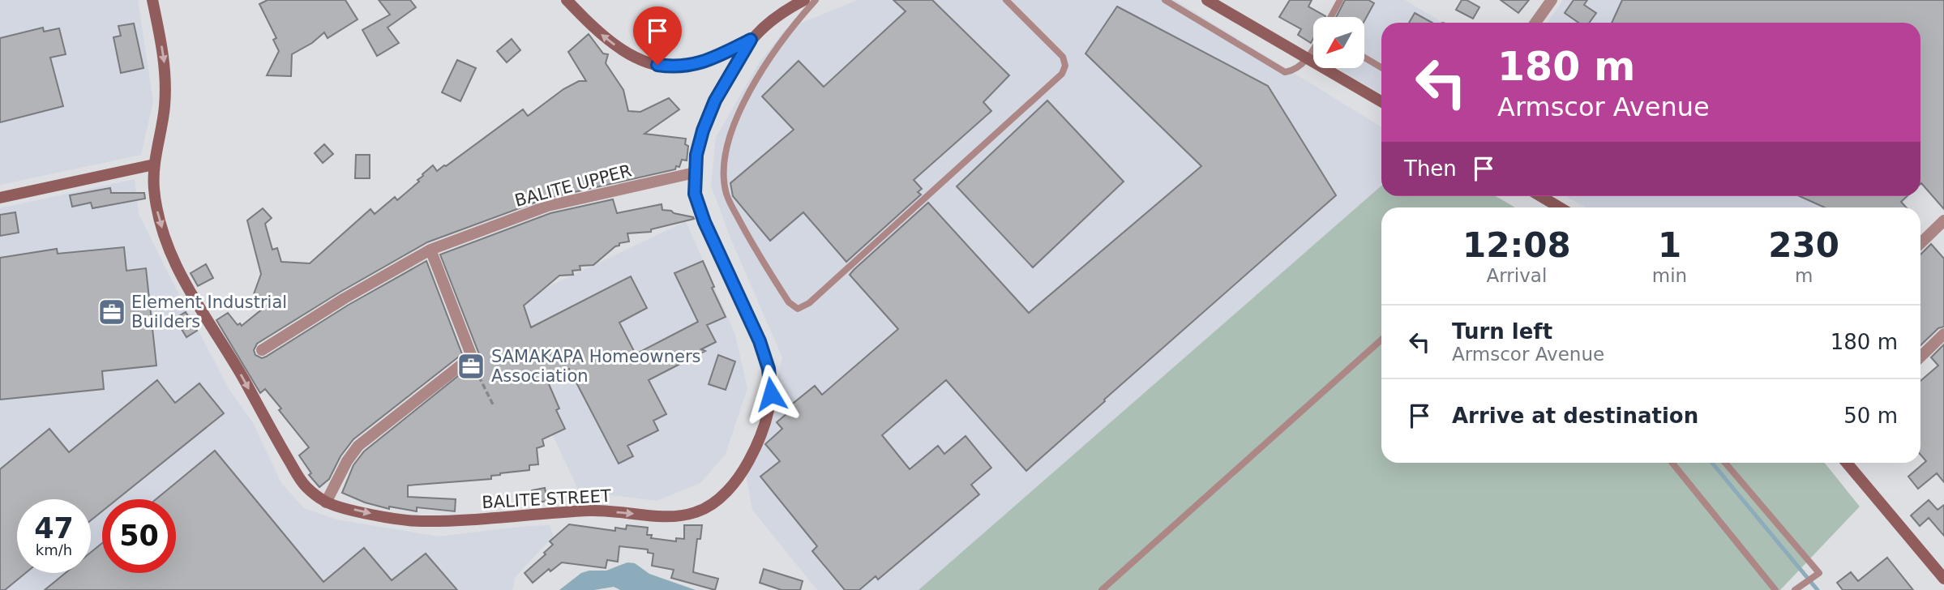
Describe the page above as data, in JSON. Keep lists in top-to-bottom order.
{
  "streets": {
    "main road": ["BALITE STREET"],
    "street": ["BALITE UPPER"]
  },
  "crossings": [
    ["BALITE UPPER", "BALITE STREET"]
  ],
  "places": {
    "office": ["Element Industrial Builders", "SAMAKAPA Homeowners Association"]
  },
  "north": "bottom left",
  "page": {
    "turn": ["180 m", "Armscor Avenue"],
    "then": "Then",
    "eta": [
      "12:08",
      "Arrival",
      "1",
      "min",
      "230",
      "m"
    ],
    "list": [
      {
        "name": "Turn left",
        "note": "Armscor Avenue",
        "value": "180 m"
      },
      {
        "name": "Arrive at destination",
        "value": "50 m"
      }
    ],
    "speed": "47 km/h",
    "limit": "50"
  }
}
